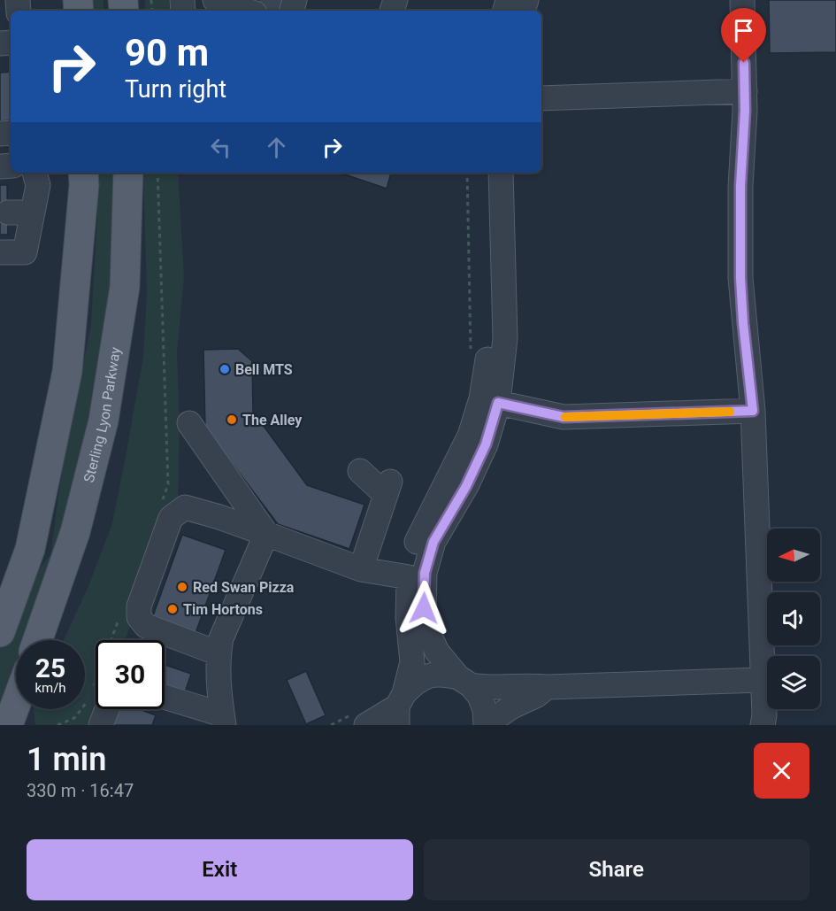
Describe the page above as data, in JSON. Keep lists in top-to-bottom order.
{
  "streets": {
    "main road": ["Sterling Lyon Parkway"]
  },
  "places": [
    "Bell MTS",
    "The Alley",
    "Red Swan Pizza",
    "Tim Hortons"
  ],
  "north": "left",
  "page": {
    "turn": ["90 m", "Turn right"],
    "speed": "25 km/h",
    "limit": "30",
    "heading": ["1 min", "330 m · 16:47"],
    "buttons": ["Exit", "Share"]
  }
}
